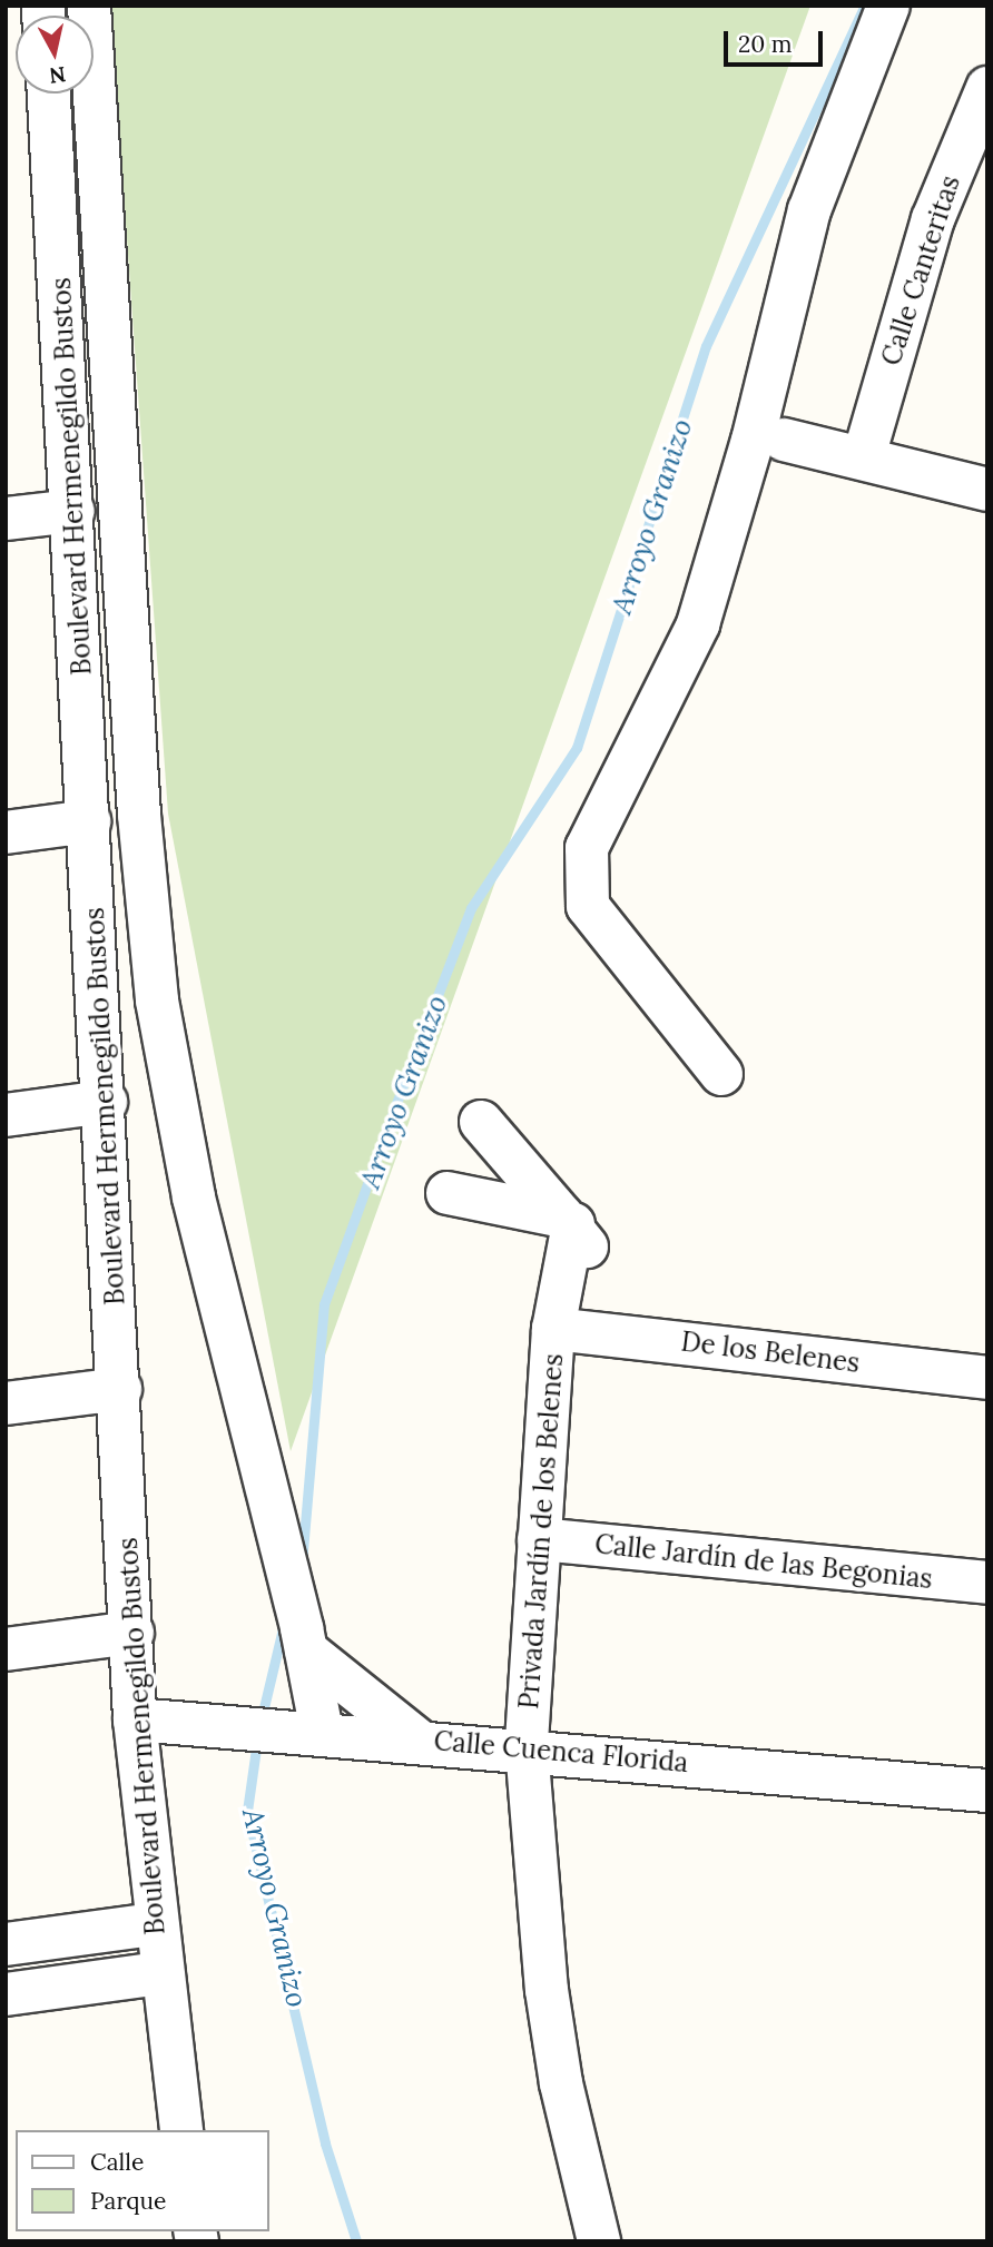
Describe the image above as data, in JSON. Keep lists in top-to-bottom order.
{
  "streets": {
    "street": [
      "Calle Canteritas",
      "Boulevard Hermenegildo Bustos",
      "De los Belenes",
      "Privada Jardín de los Belenes",
      "Calle Jardín de las Begonias",
      "Calle Cuenca Florida"
    ]
  },
  "crossings": [
    ["Boulevard Hermenegildo Bustos", "Calle Cuenca Florida"],
    ["De los Belenes", "Privada Jardín de los Belenes"],
    ["Privada Jardín de los Belenes", "Calle Jardín de las Begonias"],
    ["Privada Jardín de los Belenes", "Calle Cuenca Florida"]
  ],
  "water": ["Arroyo Granizo"],
  "legend": ["Calle", "Parque"],
  "scale_bar": "20 m",
  "north": "bottom"
}
